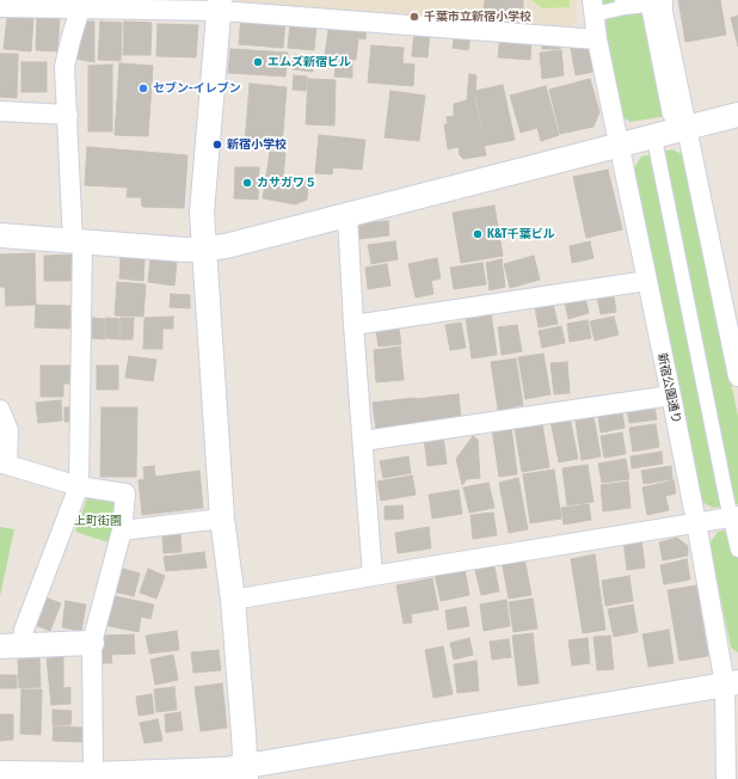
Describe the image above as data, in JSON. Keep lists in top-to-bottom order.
{
  "streets": {
    "street": ["新宿公園通り"]
  },
  "parks": ["上町街園"],
  "places": [
    "千葉市立新宿小学校",
    "エムズ新宿ビル",
    "セブン-イレブン",
    "新宿小学校",
    "カサガワ５",
    "K&T千葉ビル"
  ]
}
